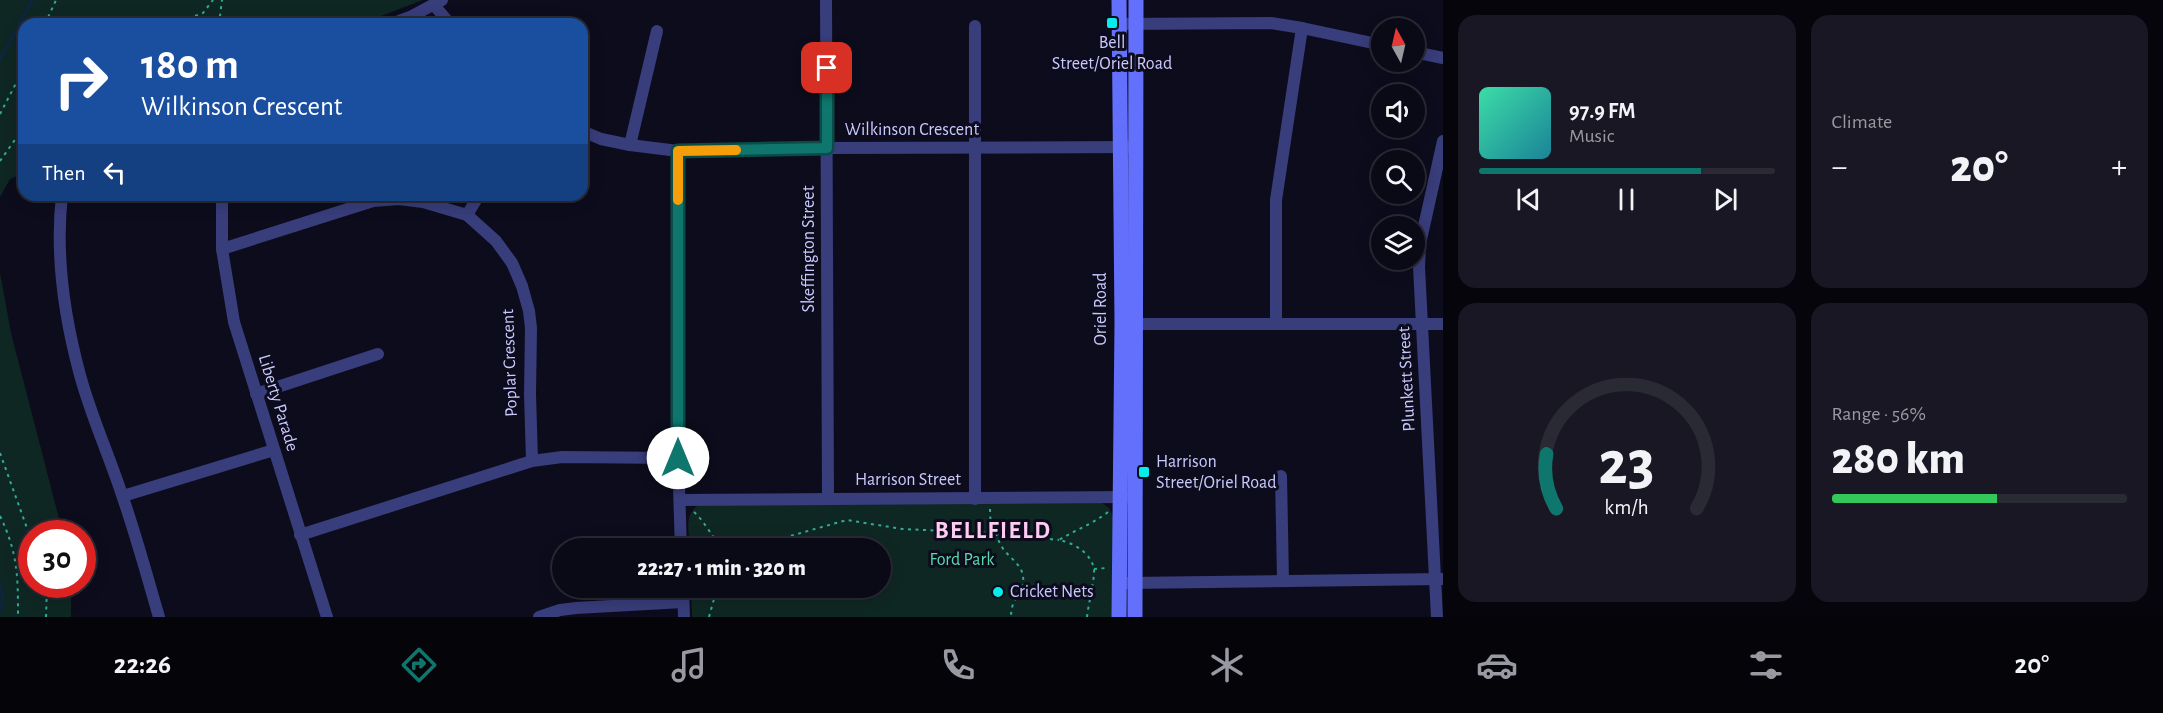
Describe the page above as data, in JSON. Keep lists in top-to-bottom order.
{
  "streets": {
    "main road": ["Oriel Road"],
    "street": [
      "Wilkinson Crescent",
      "Skeffington Street",
      "Poplar Crescent",
      "Plunkett Street",
      "Liberty Parade",
      "Harrison Street"
    ]
  },
  "crossings": [
    ["Wilkinson Crescent", "Skeffington Street"],
    ["Wilkinson Crescent", "Oriel Road"],
    ["Skeffington Street", "Harrison Street"],
    ["Oriel Road", "Harrison Street"],
    ["Poplar Crescent", "Liberty Parade"]
  ],
  "districts": ["BELLFIELD"],
  "parks": ["Ford Park"],
  "places": {
    "transit": ["Bell Street/Oriel Road", "Harrison Street/Oriel Road"],
    "other": ["Cricket Nets"]
  },
  "north": "top",
  "page": {
    "tile": [
      "Climate",
      ["Range · 56%", "280 km"]
    ],
    "turn": ["180 m", "Wilkinson Crescent"],
    "song": ["97.9 FM", "Music"],
    "heat": ["−", "20°", "+"],
    "then": "Then",
    "limit": "30",
    "trip": "22:27 · 1 min · 320 m",
    "tabs": ["22:26", "20°"],
    "gauge": ["23", "km/h"]
  }
}
